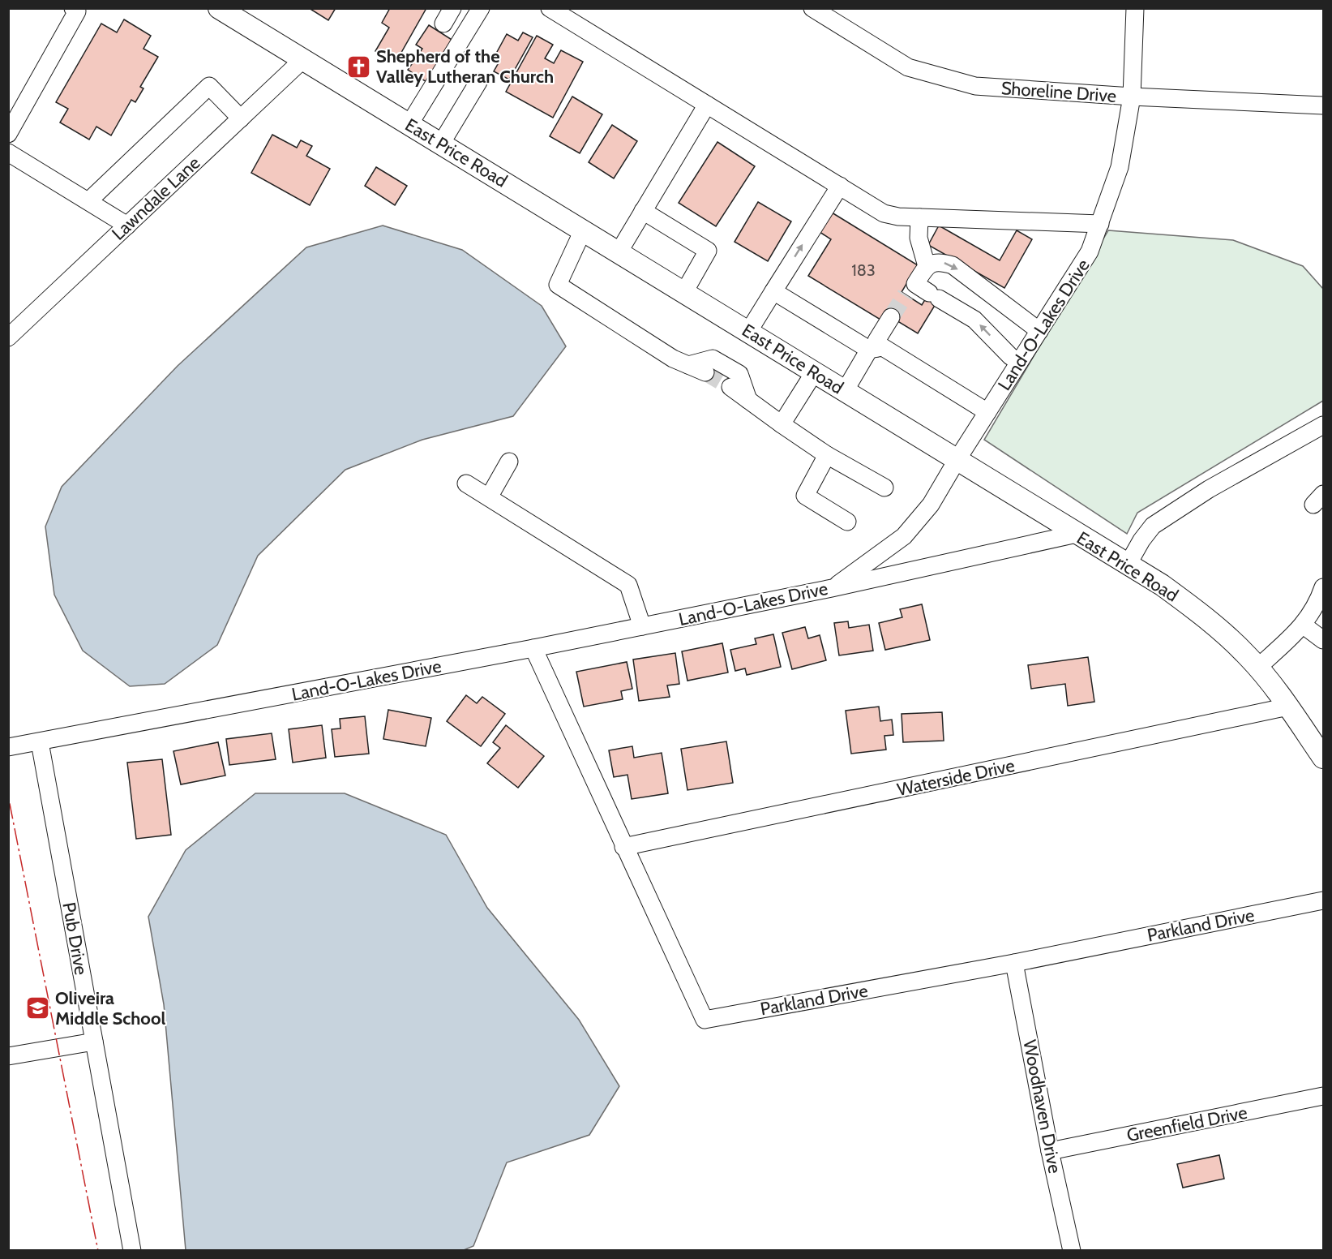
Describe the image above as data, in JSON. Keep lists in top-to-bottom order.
{
  "streets": {
    "main road": ["East Price Road"],
    "street": [
      "Shoreline Drive",
      "Lawndale Lane",
      "Land-O-Lakes Drive",
      "Waterside Drive",
      "Parkland Drive",
      "Pub Drive",
      "Woodhaven Drive",
      "Greenfield Drive"
    ]
  },
  "crossings": [
    ["Shoreline Drive", "Land-O-Lakes Drive"],
    ["East Price Road", "Lawndale Lane"],
    ["East Price Road", "Land-O-Lakes Drive"],
    ["East Price Road", "Waterside Drive"],
    ["Land-O-Lakes Drive", "Parkland Drive"],
    ["Land-O-Lakes Drive", "Pub Drive"],
    ["Waterside Drive", "Parkland Drive"],
    ["Parkland Drive", "Woodhaven Drive"],
    ["Woodhaven Drive", "Greenfield Drive"]
  ],
  "places": {
    "church": ["Shepherd of the Valley Lutheran Church"],
    "school or university": ["Oliveira Middle School"]
  },
  "house_numbers": ["183"]
}
